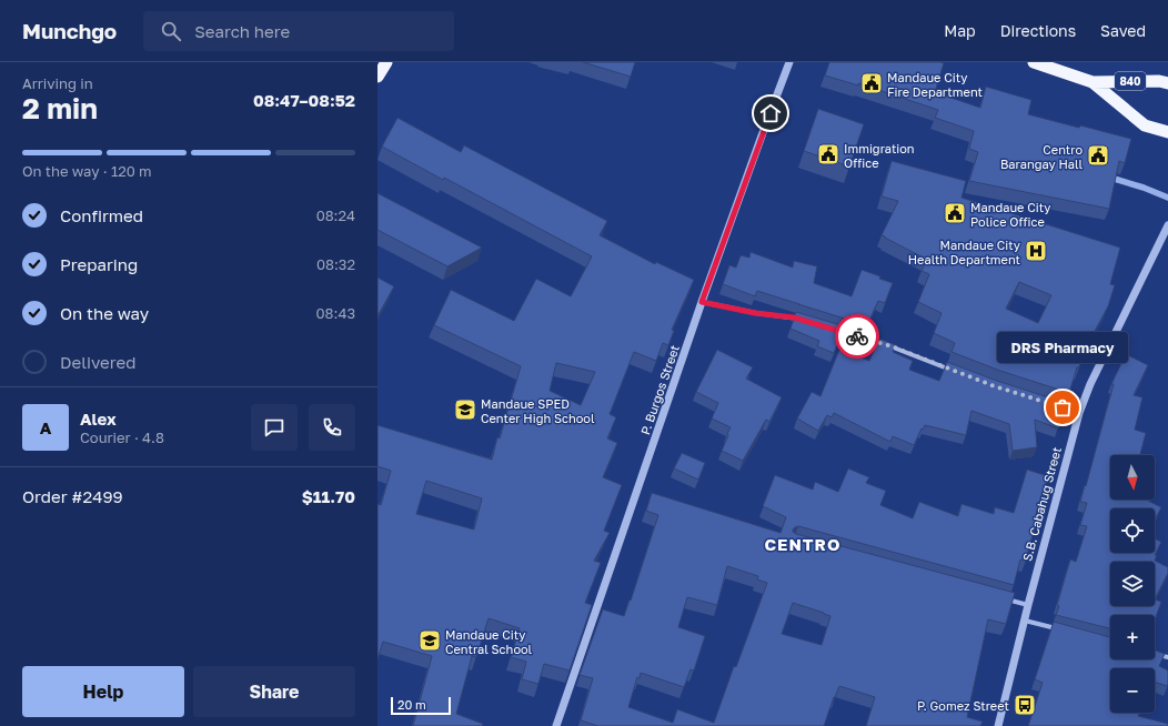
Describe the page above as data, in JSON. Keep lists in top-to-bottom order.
{
  "streets": {
    "highway": ["840"],
    "street": ["P. Burgos Street", "S.B. Cabahug Street"]
  },
  "districts": ["CENTRO"],
  "places": {
    "public building": [
      "Mandaue City Fire Department",
      "Immigration Office",
      "Centro Barangay Hall",
      "Mandaue City Police Office"
    ],
    "hospital": ["Mandaue City Health Department"],
    "other": ["DRS Pharmacy"],
    "school or university": ["Mandaue SPED Center High School", "Mandaue City Central School"],
    "bus stop": ["P. Gomez Street"]
  },
  "scale_bar": "20 m",
  "north": "bottom",
  "page": {
    "header": "Munchgo",
    "search": "Search here",
    "nav": ["Map", "Directions", "Saved"],
    "heading": ["2 min", "Arriving in", "08:47–08:52"],
    "panel": [
      "Alex",
      "Courier · 4.8",
      "Order #2499",
      "$11.70"
    ],
    "bar": "On the way · 120 m",
    "list": [
      ["Confirmed", "08:24"],
      ["Preparing", "08:32"],
      ["On the way", "08:43"],
      "Delivered"
    ],
    "bubble": "DRS Pharmacy",
    "round": "A",
    "map_buttons": ["+", "−"],
    "buttons": ["Help", "Share"],
    "scale": "20 m"
  }
}
